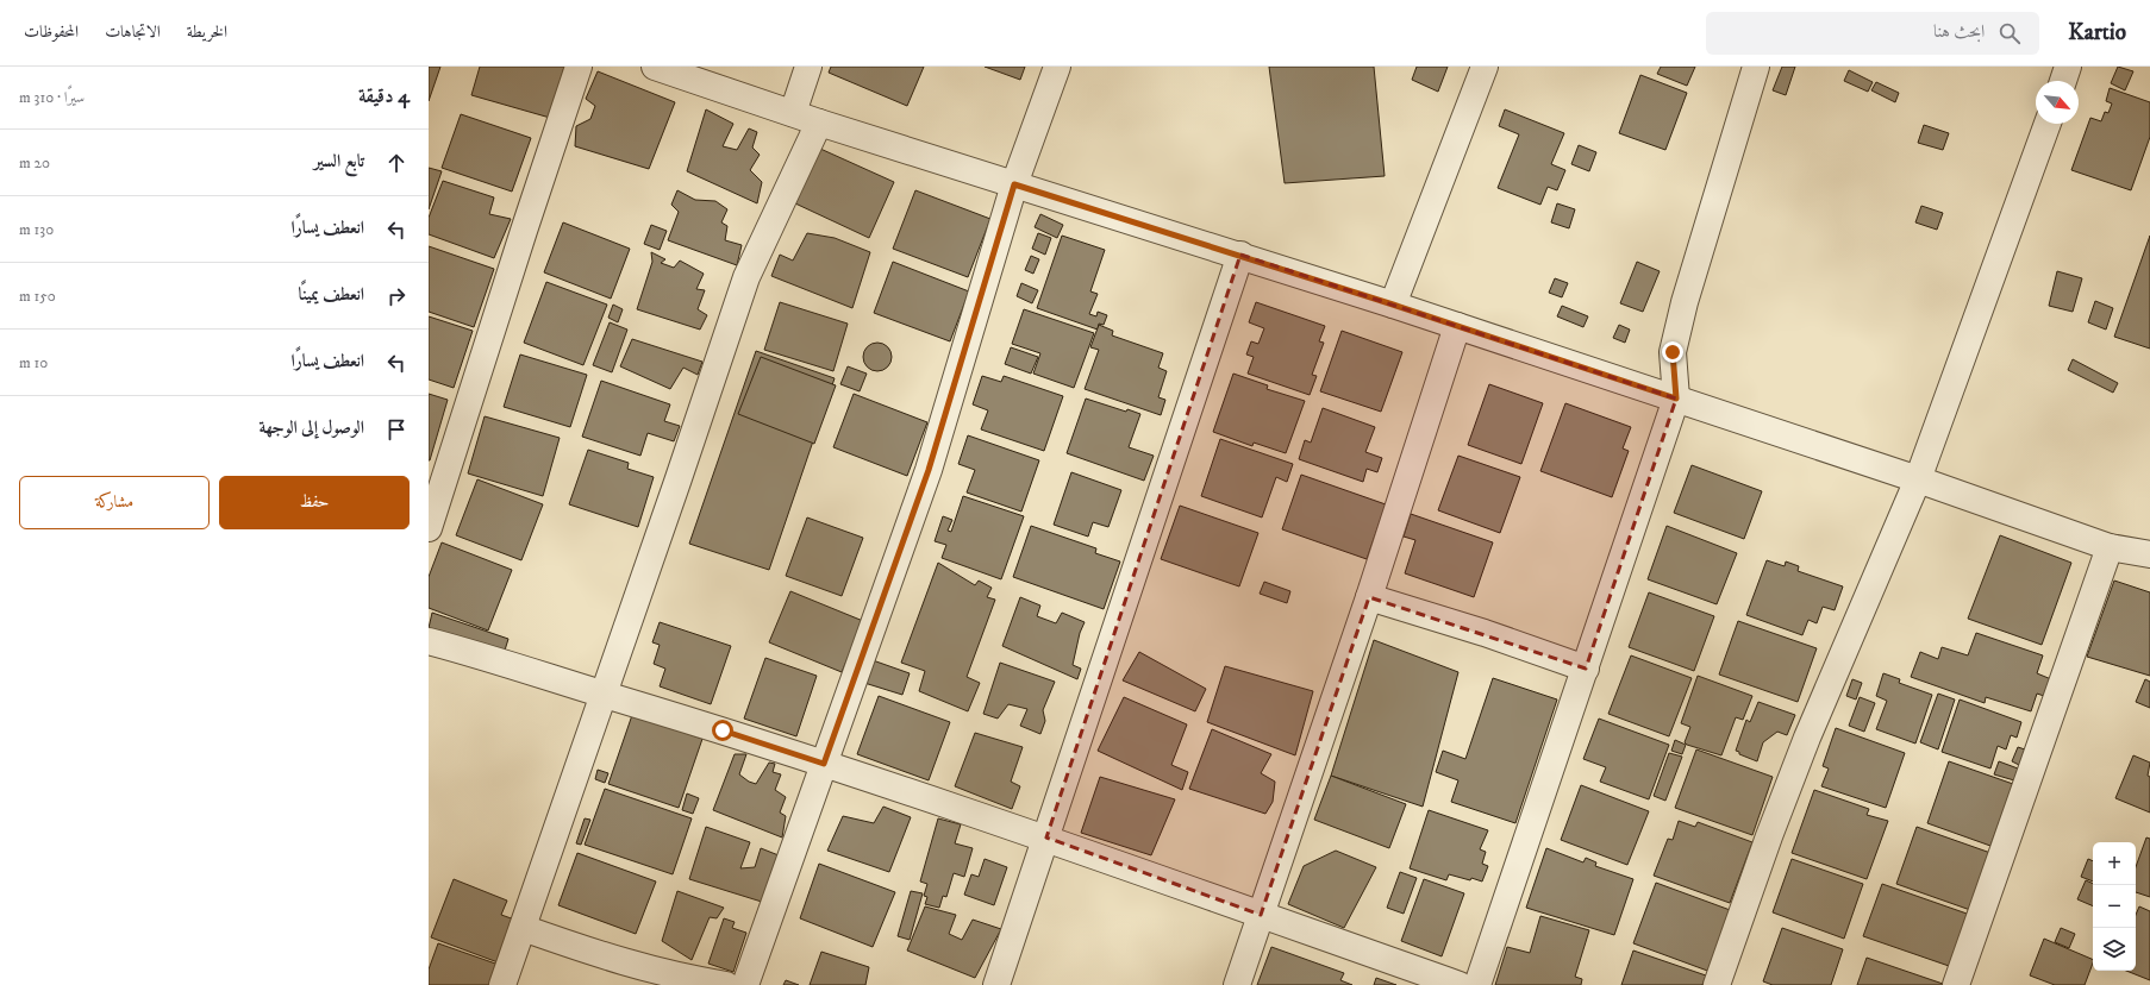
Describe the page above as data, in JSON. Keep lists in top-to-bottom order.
{
  "north": "bottom right",
  "page": {
    "header": "Kartio",
    "search": "ابحث هنا",
    "nav": ["الخريطة", "الاتجاهات", "المحفوظات"],
    "heading": ["4 دقيقة", "سيرًا · 310 m"],
    "list": [
      ["تابع السير", "20 m"],
      ["انعطف يسارًا", "130 m"],
      ["انعطف يمينًا", "150 m"],
      ["انعطف يسارًا", "10 m"],
      "الوصول إلى الوجهة"
    ],
    "buttons": ["حفظ", "مشاركة"],
    "map_buttons": ["+", "−"]
  }
}
